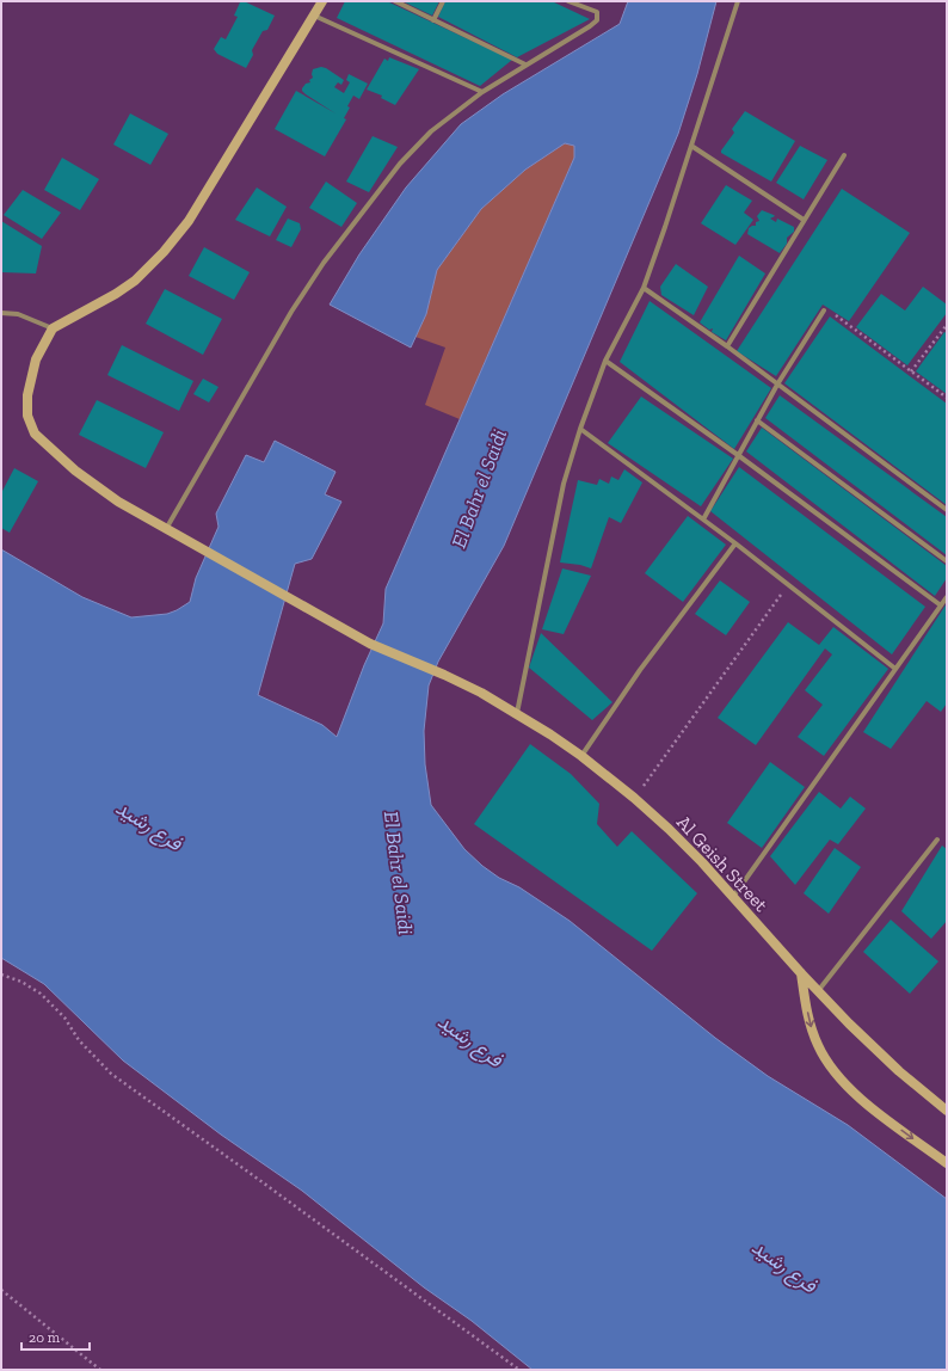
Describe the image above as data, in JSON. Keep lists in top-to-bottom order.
{
  "streets": {
    "main road": ["Al Geish Street"]
  },
  "water": ["El Bahr el Saidi", "فرع رشيد"],
  "scale_bar": "20 m"
}
